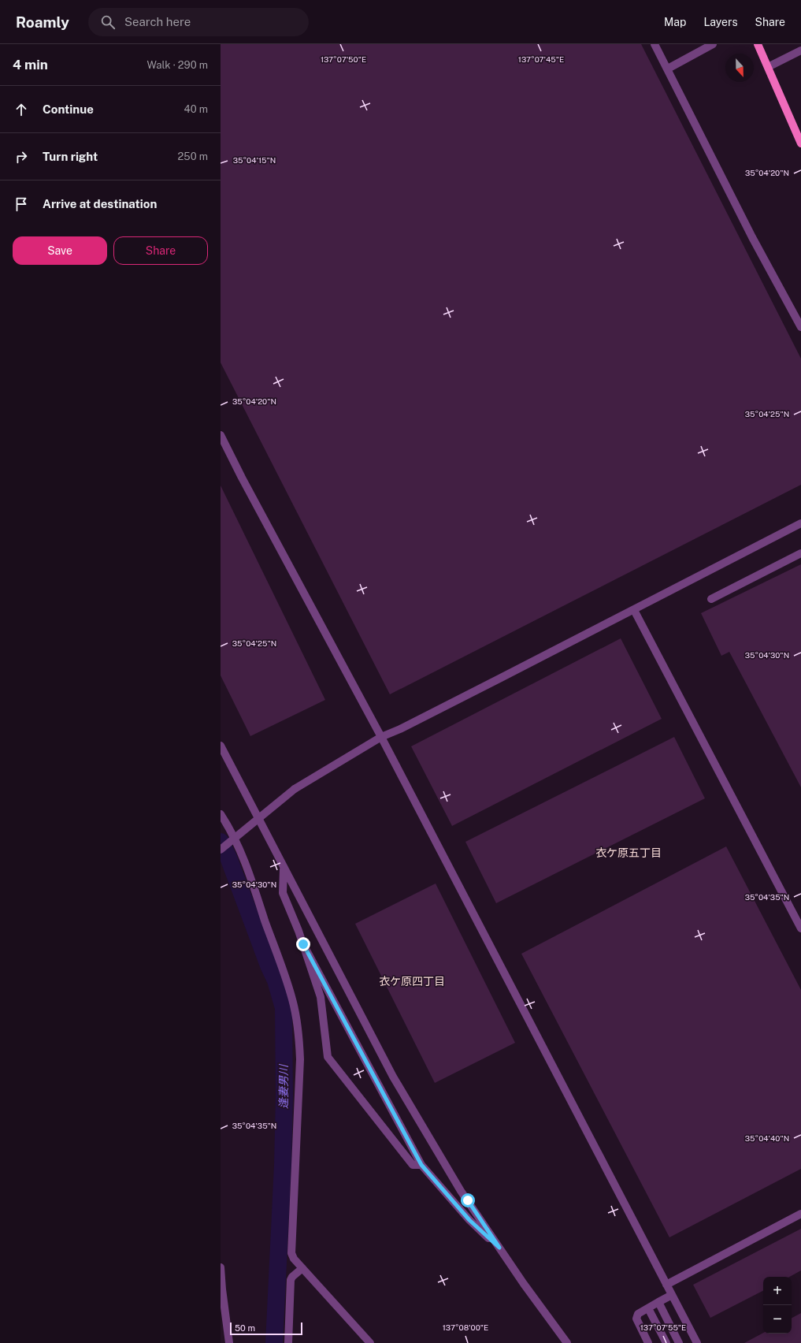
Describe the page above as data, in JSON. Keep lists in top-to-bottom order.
{
  "districts": ["衣ケ原五丁目", "衣ケ原四丁目"],
  "water": ["逢妻男川"],
  "scale_bar": "50 m",
  "north": "bottom",
  "page": {
    "header": "Roamly",
    "search": "Search here",
    "nav": ["Map", "Layers", "Share"],
    "heading": ["4 min", "Walk · 290 m"],
    "list": [
      ["Continue", "40 m"],
      ["Turn right", "250 m"],
      "Arrive at destination"
    ],
    "buttons": ["Save", "Share"],
    "map_buttons": ["+", "−"],
    "scale": "50 m"
  },
  "coordinates": [
    "137°07'50\"E",
    "137°07'45\"E",
    "35°04'15\"N",
    "35°04'20\"N",
    "35°04'25\"N",
    "35°04'30\"N",
    "35°04'35\"N",
    "35°04'40\"N",
    "137°08'00\"E",
    "137°07'55\"E"
  ]
}
